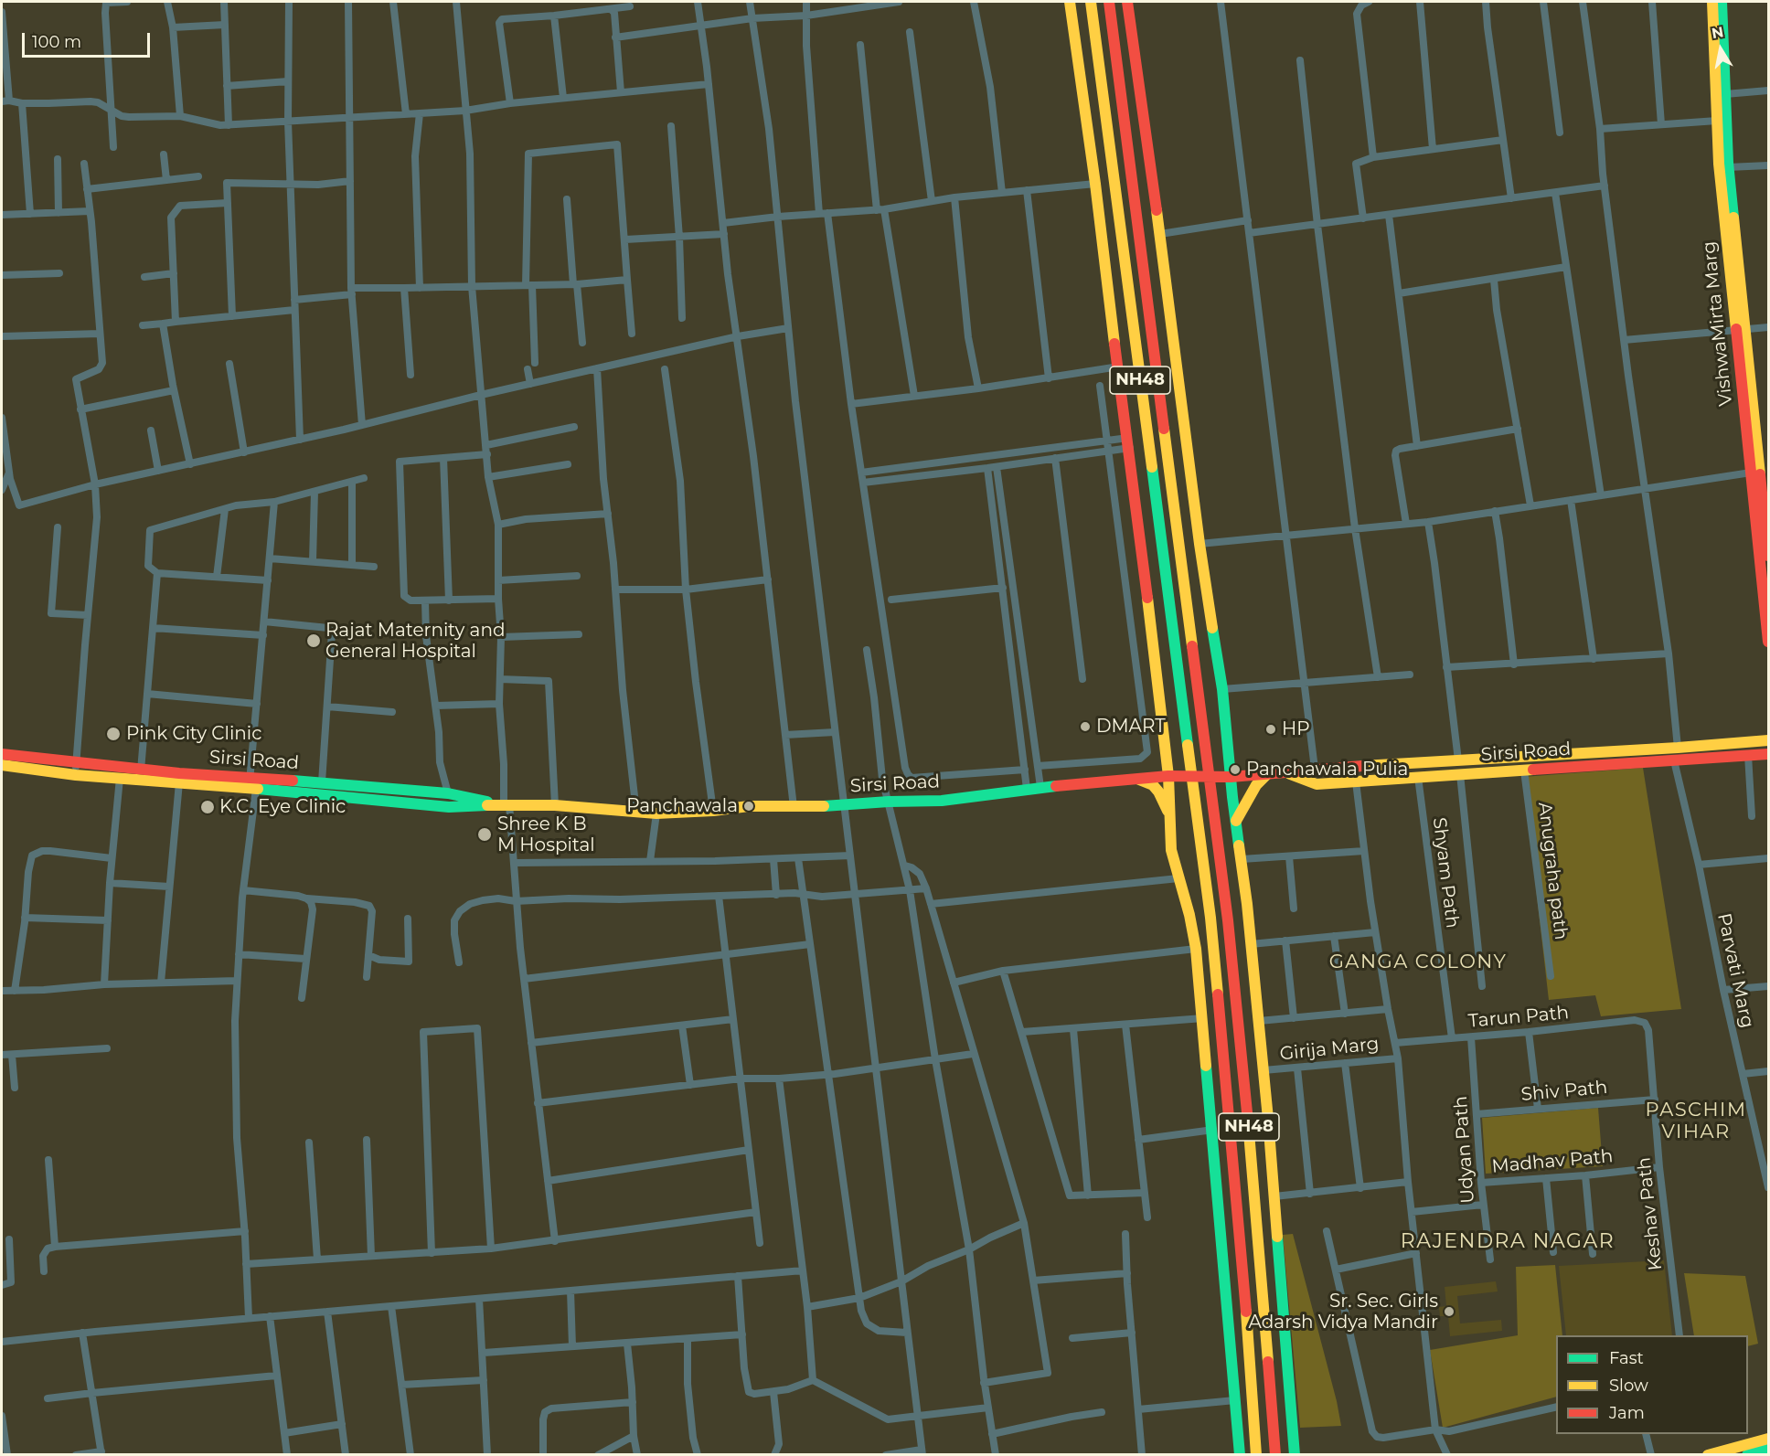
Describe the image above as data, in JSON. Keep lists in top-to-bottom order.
{
  "streets": {
    "main road": ["VishwaMirta Marg", "NH48", "Sirsi Road"],
    "street": [
      "Anugraha path",
      "Shyam Path",
      "Parvati Marg",
      "Tarun Path",
      "Girija Marg",
      "Shiv Path",
      "Udyan Path",
      "Madhav Path",
      "Keshav Path"
    ]
  },
  "crossings": [
    ["Sirsi Road", "Anugraha path"],
    ["Sirsi Road", "Shyam Path"],
    ["Sirsi Road", "Parvati Marg"],
    ["Shyam Path", "Tarun Path"],
    ["Tarun Path", "Udyan Path"],
    ["Tarun Path", "Keshav Path"],
    ["Shiv Path", "Udyan Path"],
    ["Shiv Path", "Keshav Path"],
    ["Udyan Path", "Madhav Path"],
    ["Madhav Path", "Keshav Path"]
  ],
  "districts": ["GANGA COLONY", "PASCHIM VIHAR", "RAJENDRA NAGAR"],
  "places": [
    "Rajat Maternity and General Hospital",
    "DMART",
    "HP",
    "Pink City Clinic",
    "Panchawala Pulia",
    "Panchawala",
    "K.C. Eye Clinic",
    "Shree K B M Hospital",
    "Sr. Sec. Girls Adarsh Vidya Mandir"
  ],
  "legend": ["Fast", "Slow", "Jam"],
  "scale_bar": "100 m",
  "north": "top"
}
